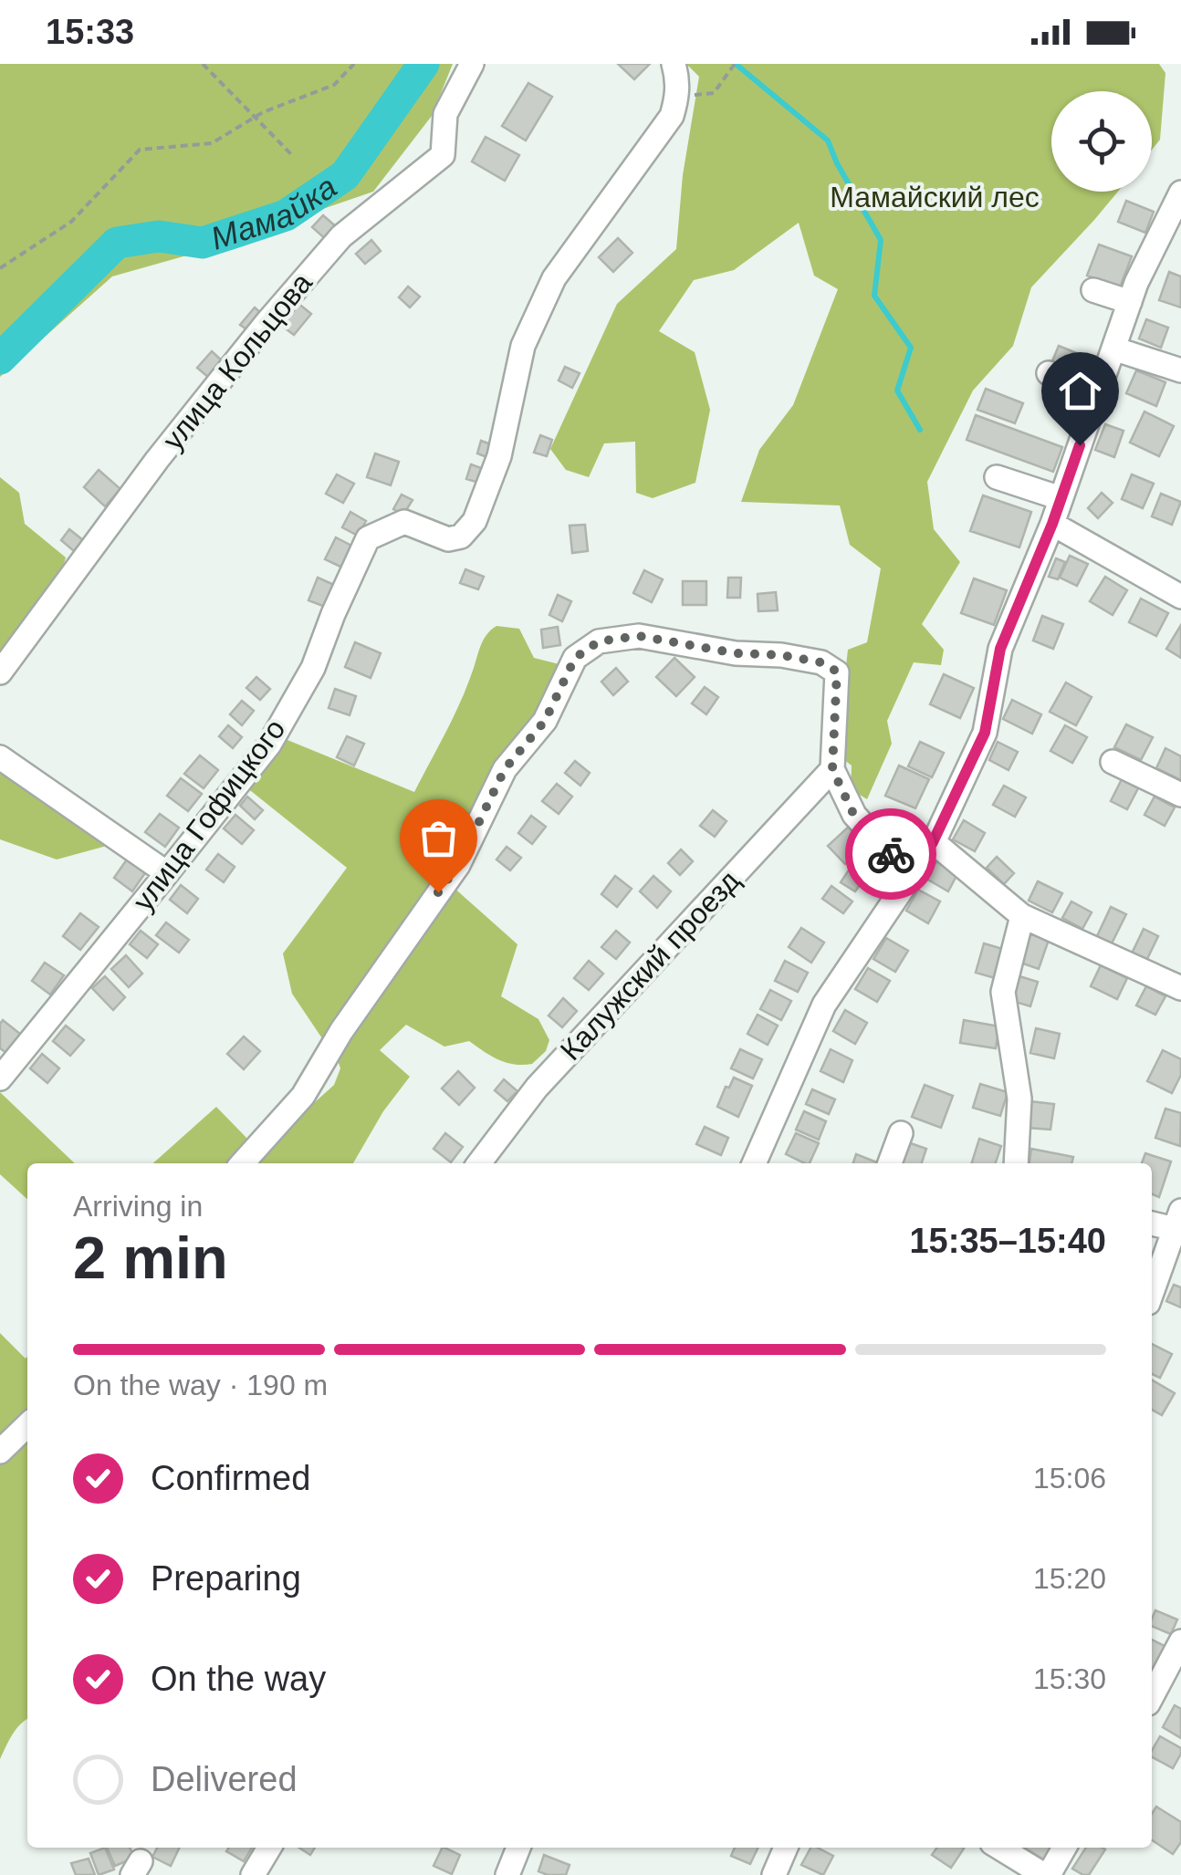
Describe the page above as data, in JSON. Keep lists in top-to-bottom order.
{
  "streets": {
    "street": ["улица Кольцова", "улица Гофицкого", "Калужский проезд"]
  },
  "water": ["Мамайка"],
  "parks": ["Мамайский лес"],
  "page": {
    "status": "15:33",
    "heading": ["2 min", "Arriving in", "15:35–15:40"],
    "bar": "On the way · 190 m",
    "list": [
      ["Confirmed", "15:06"],
      ["Preparing", "15:20"],
      ["On the way", "15:30"],
      "Delivered"
    ]
  }
}
